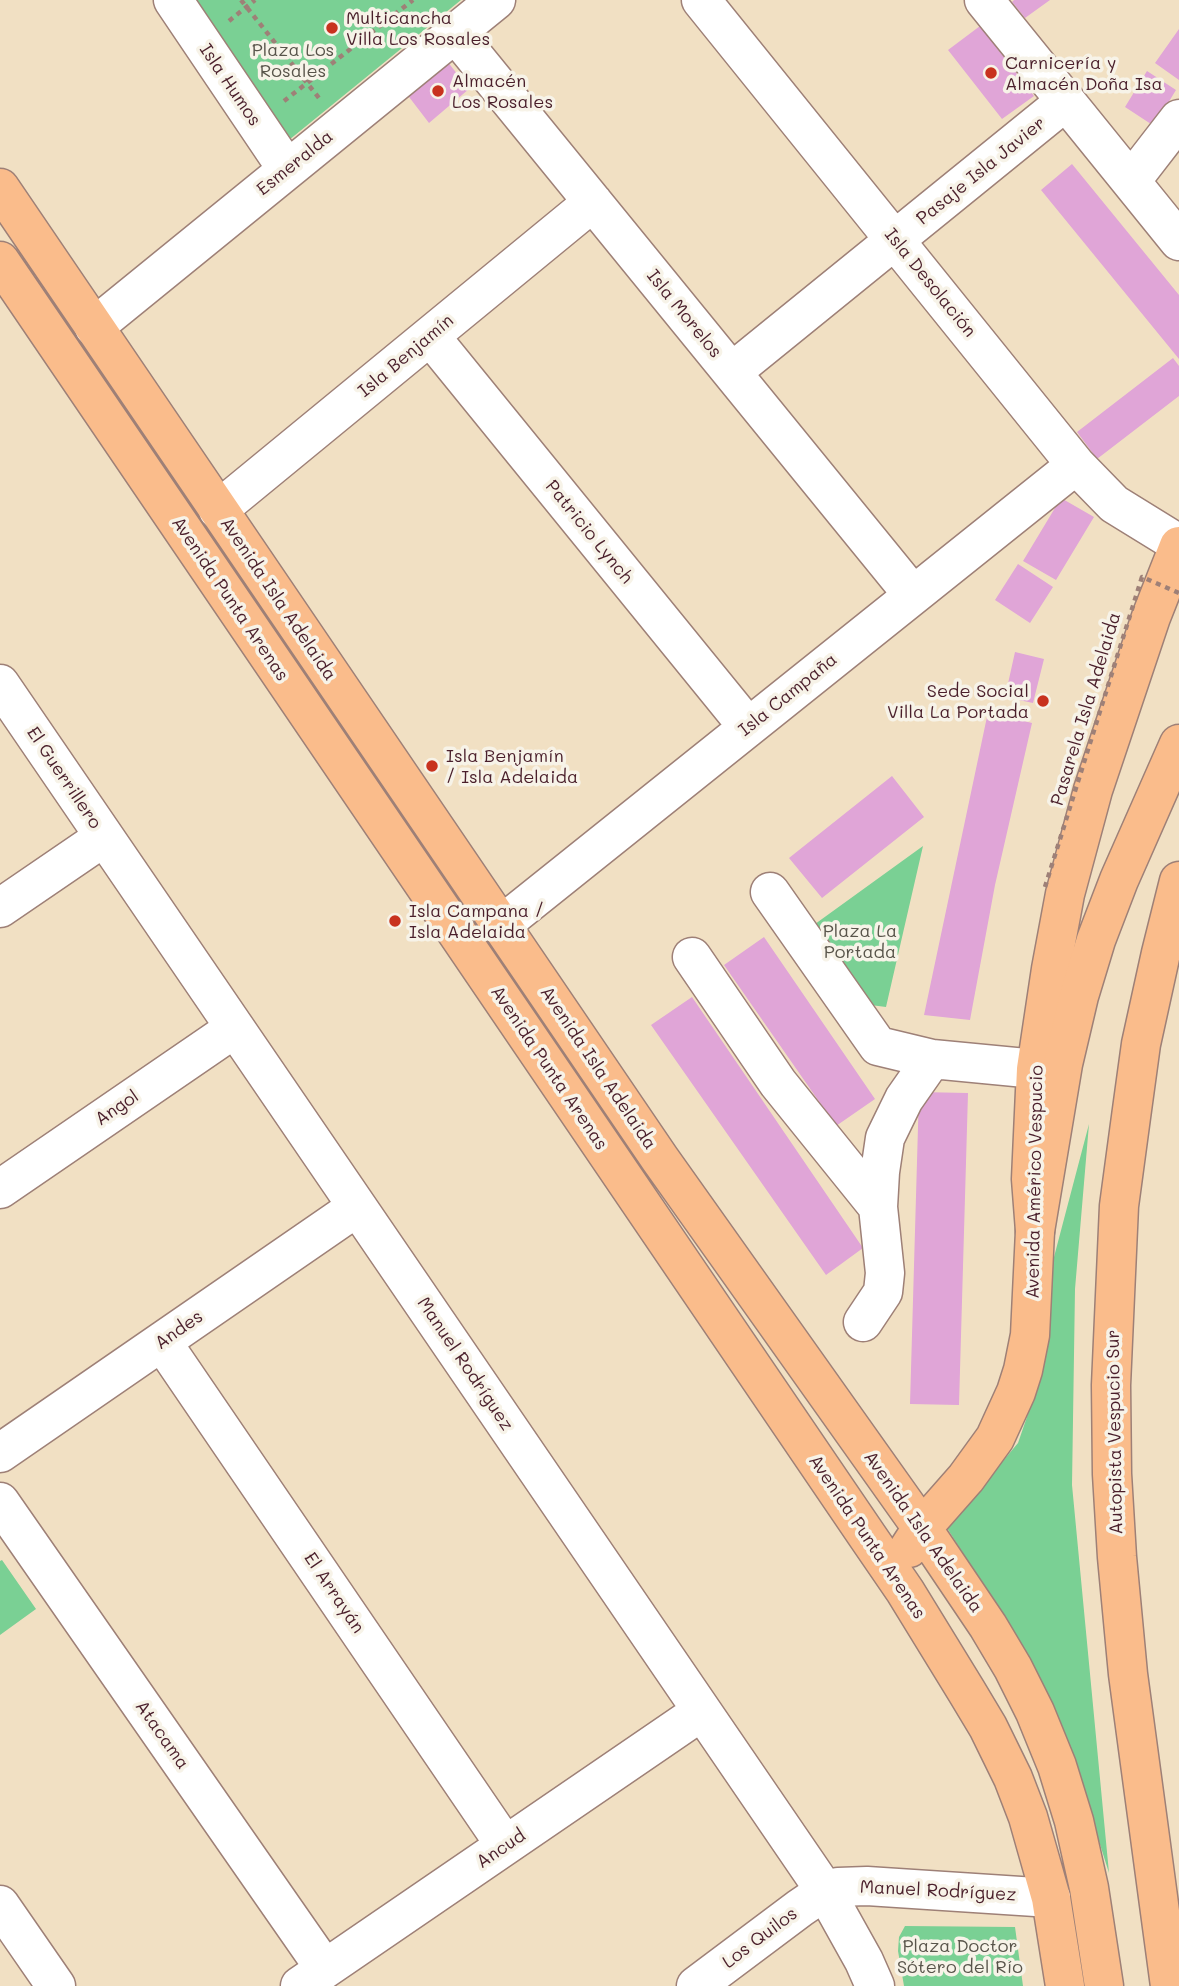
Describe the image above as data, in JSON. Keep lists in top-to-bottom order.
{
  "streets": {
    "main road": [
      "Avenida Punta Arenas",
      "Avenida Isla Adelaida",
      "Avenida Américo Vespucio",
      "Autopista Vespucio Sur"
    ],
    "street": [
      "Isla Humos",
      "Esmeralda",
      "Pasaje Isla Javier",
      "Isla Desolación",
      "Isla Morelos",
      "Isla Benjamín",
      "Patricio Lynch",
      "Isla Campaña",
      "El Guerrillero",
      "Angol",
      "Andes",
      "Manuel Rodríguez",
      "El Arrayán",
      "Atacama",
      "Ancud",
      "Los Quilos"
    ],
    "path": ["Pasarela Isla Adelaida"]
  },
  "crossings": [
    ["Isla Humos", "Esmeralda"],
    ["Esmeralda", "Isla Morelos"],
    ["Esmeralda", "Avenida Isla Adelaida"],
    ["Pasaje Isla Javier", "Isla Desolación"],
    ["Pasaje Isla Javier", "Isla Morelos"],
    ["Isla Desolación", "Isla Campaña"],
    ["Isla Desolación", "Avenida Américo Vespucio"],
    ["Isla Morelos", "Isla Benjamín"],
    ["Isla Morelos", "Isla Campaña"],
    ["Isla Benjamín", "Patricio Lynch"],
    ["Isla Benjamín", "Avenida Isla Adelaida"],
    ["Patricio Lynch", "Isla Campaña"],
    ["Avenida Punta Arenas", "Avenida Américo Vespucio"],
    ["Avenida Punta Arenas", "Manuel Rodríguez"],
    ["Avenida Isla Adelaida", "Isla Campaña"],
    ["Avenida Isla Adelaida", "Avenida Américo Vespucio"],
    ["El Guerrillero", "Manuel Rodríguez"],
    ["Angol", "Manuel Rodríguez"],
    ["Andes", "Manuel Rodríguez"],
    ["Andes", "El Arrayán"],
    ["Manuel Rodríguez", "Ancud"],
    ["Manuel Rodríguez", "Los Quilos"],
    ["El Arrayán", "Ancud"],
    ["Atacama", "Ancud"]
  ],
  "parks": ["Plaza Los Rosales", "Plaza La Portada", "Plaza Doctor Sótero del Río"],
  "places": [
    "Multicancha Villa Los Rosales",
    "Carnicería y Almacén Doña Isa",
    "Almacén Los Rosales",
    "Sede Social Villa La Portada",
    "Isla Benjamín / Isla Adelaida",
    "Isla Campana / Isla Adelaida"
  ]
}
